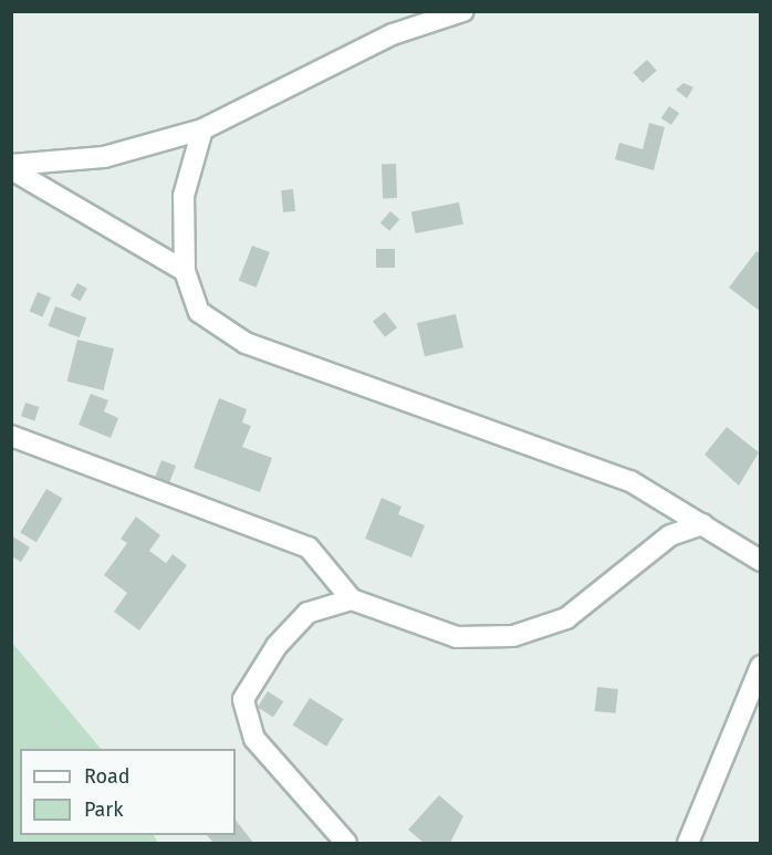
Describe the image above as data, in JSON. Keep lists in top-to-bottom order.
{
  "legend": ["Road", "Park"]
}
